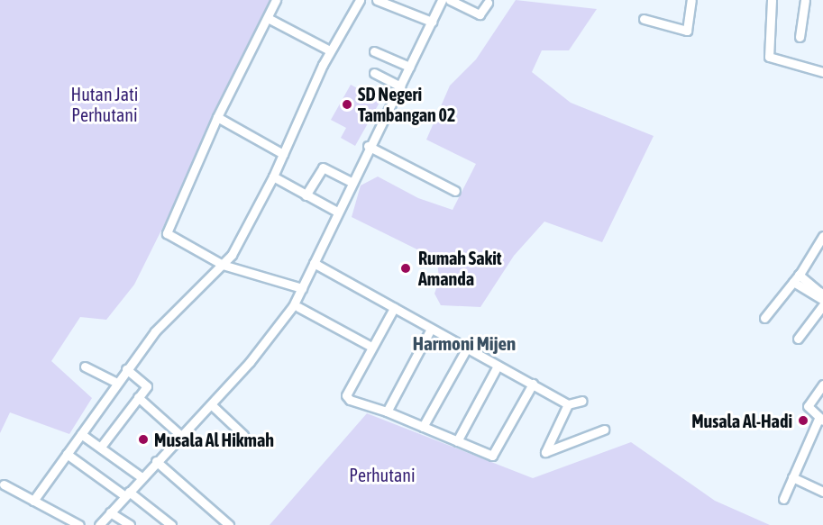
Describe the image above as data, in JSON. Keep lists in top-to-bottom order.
{
  "districts": ["Harmoni Mijen"],
  "parks": ["Hutan Jati Perhutani", "Perhutani"],
  "places": [
    "SD Negeri Tambangan 02",
    "Rumah Sakit Amanda",
    "Musala Al-Hadi",
    "Musala Al Hikmah"
  ]
}
